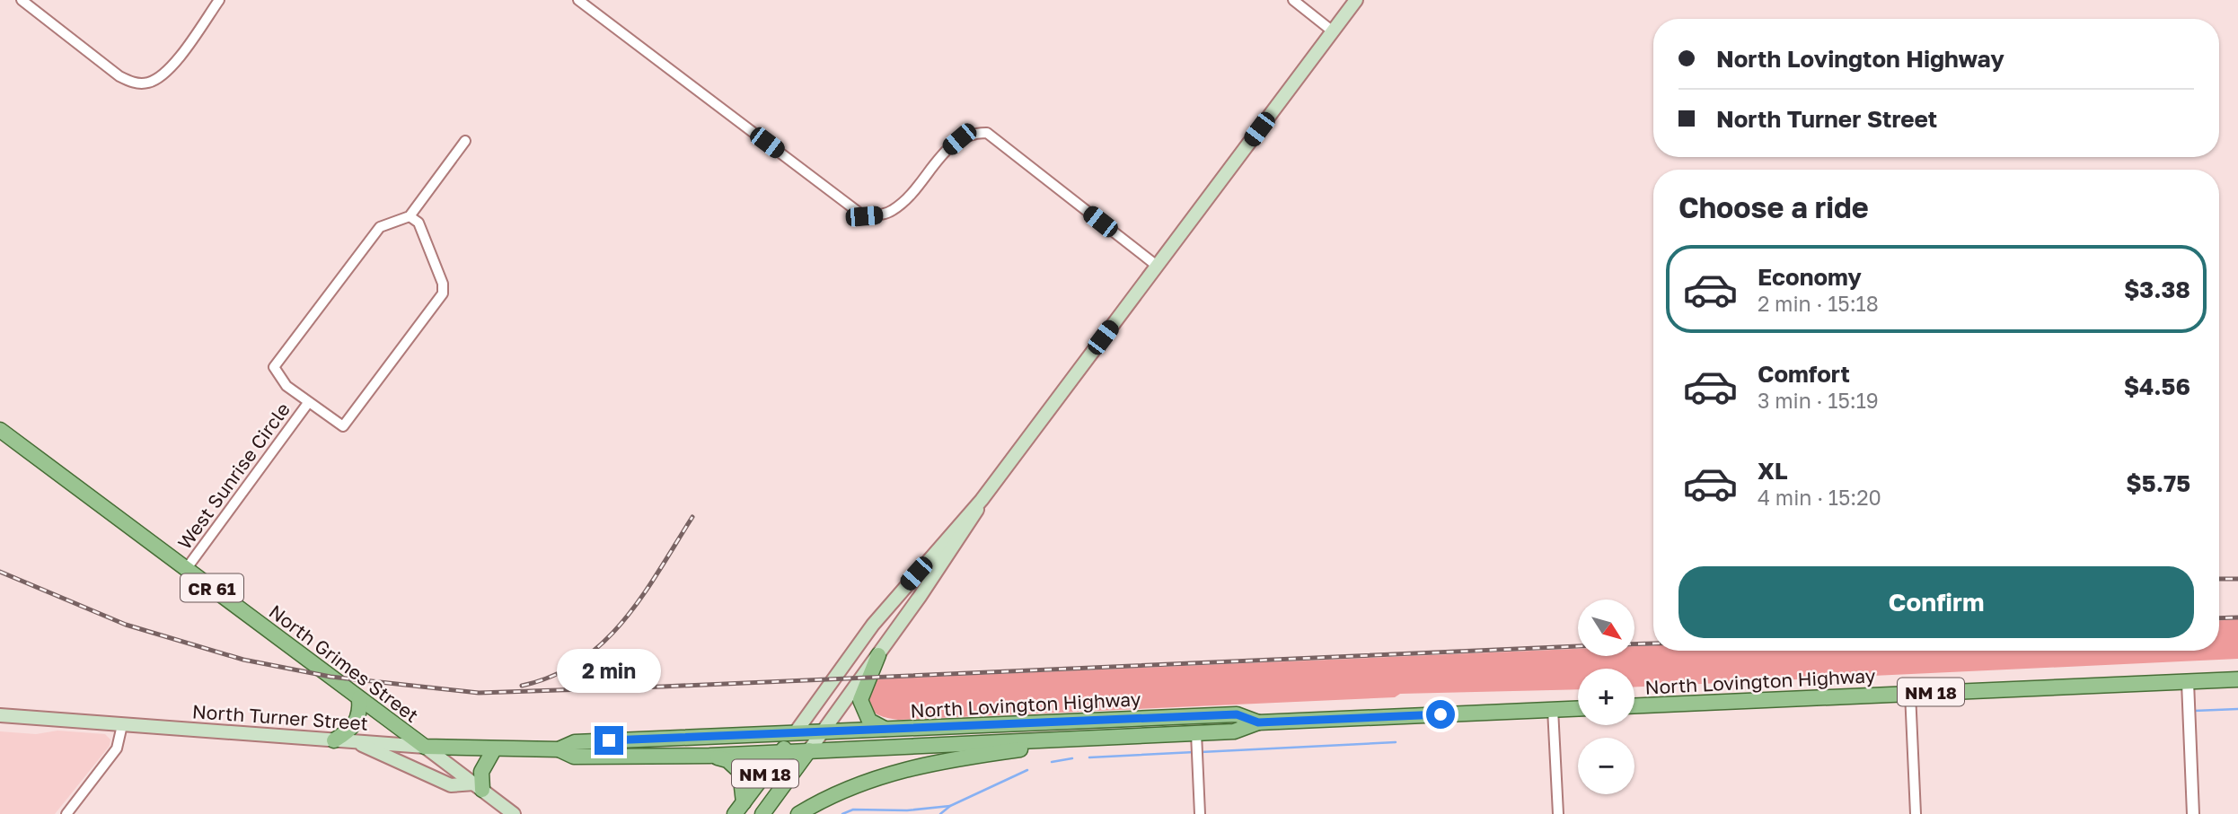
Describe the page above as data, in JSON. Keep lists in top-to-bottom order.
{
  "streets": {
    "main road": [
      "CR 61",
      "North Grimes Street",
      "North Lovington Highway",
      "NM 18",
      "North Turner Street"
    ],
    "street": ["West Sunrise Circle"]
  },
  "crossings": [
    ["West Sunrise Circle", "North Grimes Street"],
    ["North Grimes Street", "North Turner Street"],
    ["North Lovington Highway", "NM 18"],
    ["North Lovington Highway", "North Turner Street"],
    ["NM 18", "North Turner Street"]
  ],
  "north": "bottom right",
  "page": {
    "banner": ["North Lovington Highway", "North Turner Street"],
    "heading": "Choose a ride",
    "list": [
      {
        "name": "Economy",
        "note": "2 min · 15:18",
        "value": "$3.38"
      },
      {
        "name": "Comfort",
        "note": "3 min · 15:19",
        "value": "$4.56"
      },
      {
        "name": "XL",
        "note": "4 min · 15:20",
        "value": "$5.75"
      }
    ],
    "buttons": "Confirm",
    "map_buttons": ["+", "−"],
    "bubble": "2 min"
  }
}
